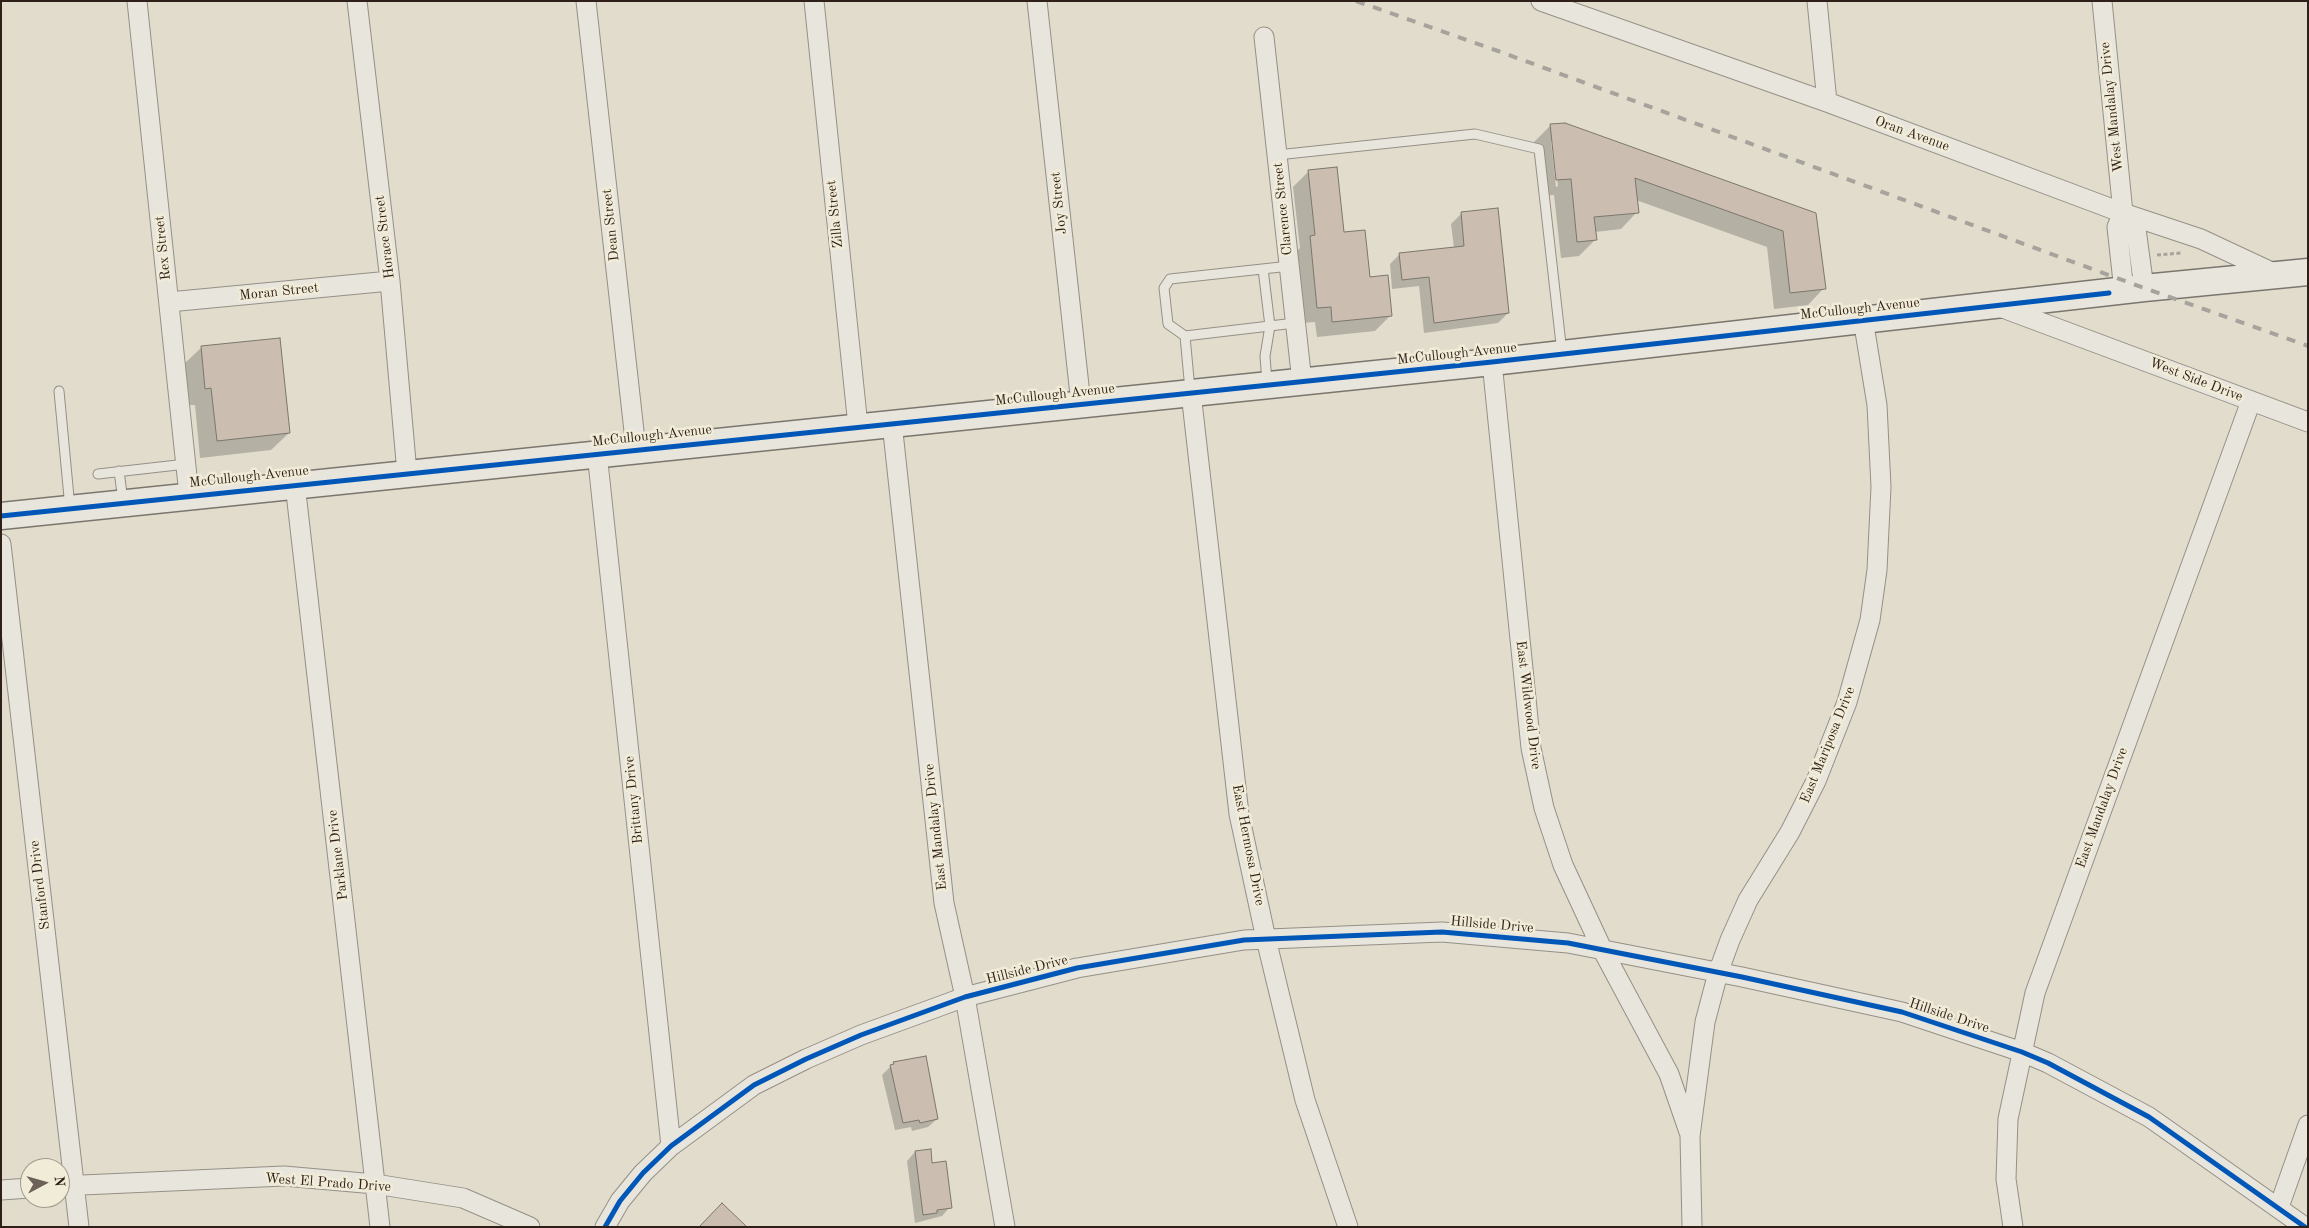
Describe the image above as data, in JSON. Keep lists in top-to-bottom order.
{
  "streets": {
    "main road": ["McCullough Avenue"],
    "street": [
      "West Mandalay Drive",
      "Oran Avenue",
      "Joy Street",
      "Clarence Street",
      "Zilla Street",
      "Dean Street",
      "Horace Street",
      "Rex Street",
      "Moran Street",
      "West Side Drive",
      "East Wildwood Drive",
      "East Mariposa Drive",
      "Brittany Drive",
      "East Mandalay Drive",
      "East Hermosa Drive",
      "Parklane Drive",
      "Stanford Drive",
      "Hillside Drive",
      "West El Prado Drive"
    ]
  },
  "crossings": [
    ["West Mandalay Drive", "Oran Avenue"],
    ["West Mandalay Drive", "McCullough Avenue"],
    ["Oran Avenue", "McCullough Avenue"],
    ["Joy Street", "McCullough Avenue"],
    ["Clarence Street", "McCullough Avenue"],
    ["Zilla Street", "McCullough Avenue"],
    ["Dean Street", "McCullough Avenue"],
    ["Horace Street", "Moran Street"],
    ["Horace Street", "McCullough Avenue"],
    ["Rex Street", "Moran Street"],
    ["Rex Street", "McCullough Avenue"],
    ["McCullough Avenue", "West Side Drive"],
    ["McCullough Avenue", "East Wildwood Drive"],
    ["McCullough Avenue", "East Mariposa Drive"],
    ["McCullough Avenue", "Brittany Drive"],
    ["McCullough Avenue", "East Mandalay Drive"],
    ["McCullough Avenue", "East Hermosa Drive"],
    ["McCullough Avenue", "Parklane Drive"],
    ["West Side Drive", "East Mandalay Drive"],
    ["East Wildwood Drive", "East Mariposa Drive"],
    ["East Wildwood Drive", "Hillside Drive"],
    ["East Mariposa Drive", "Hillside Drive"],
    ["Brittany Drive", "Hillside Drive"],
    ["East Mandalay Drive", "Hillside Drive"],
    ["East Hermosa Drive", "Hillside Drive"],
    ["Parklane Drive", "West El Prado Drive"]
  ],
  "north": "right"
}
